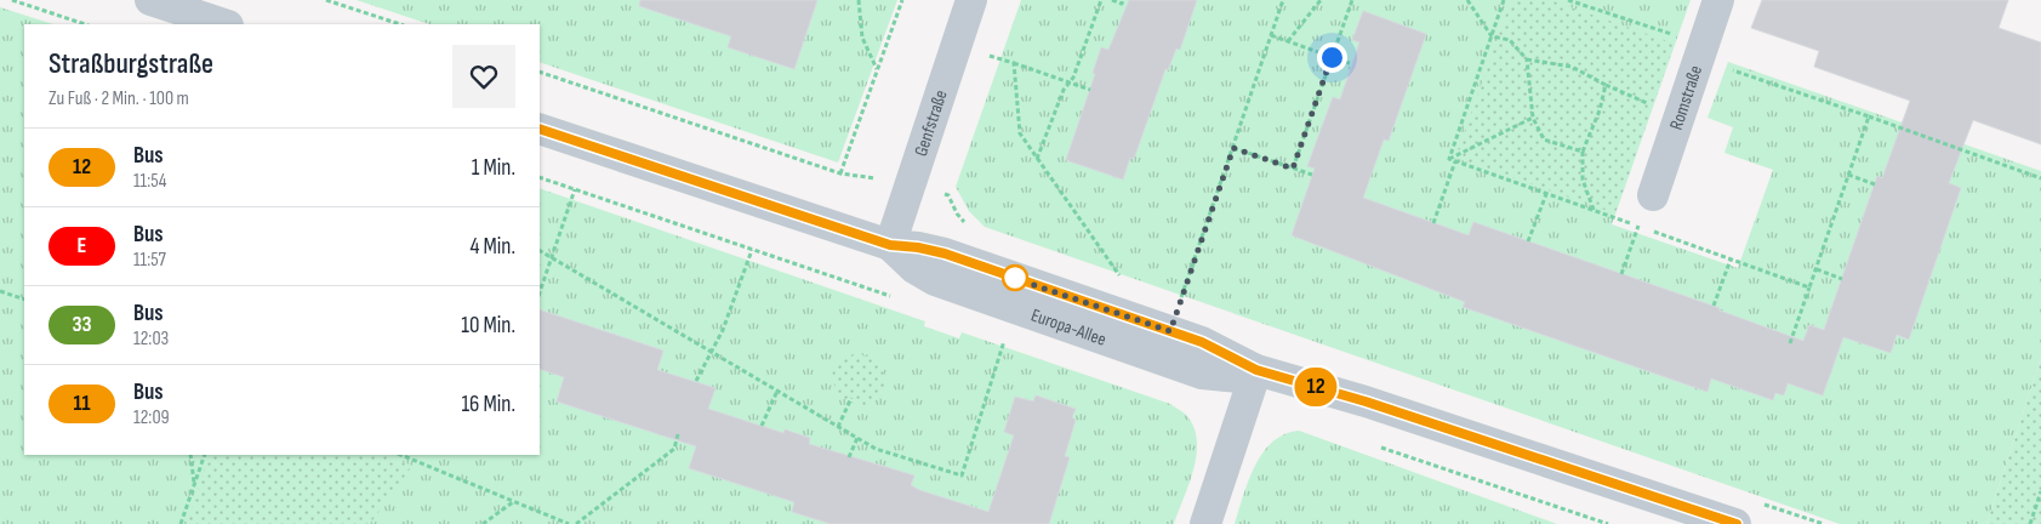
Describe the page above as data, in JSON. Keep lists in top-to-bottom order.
{
  "streets": {
    "street": ["Romstraße", "Genfstraße", "Europa-Allee"]
  },
  "crossings": [
    ["Genfstraße", "Europa-Allee"]
  ],
  "lines": ["bus line 12"],
  "page": {
    "on_map": "12",
    "heading": ["Straßburgstraße", "Zu Fuß · 2 Min. · 100 m"],
    "list": [
      {
        "mark": "12",
        "name": "Bus",
        "note": "11:54",
        "value": "1 Min."
      },
      {
        "mark": "E",
        "name": "Bus",
        "note": "11:57",
        "value": "4 Min."
      },
      {
        "mark": "33",
        "name": "Bus",
        "note": "12:03",
        "value": "10 Min."
      },
      {
        "mark": "11",
        "name": "Bus",
        "note": "12:09",
        "value": "16 Min."
      }
    ]
  }
}
